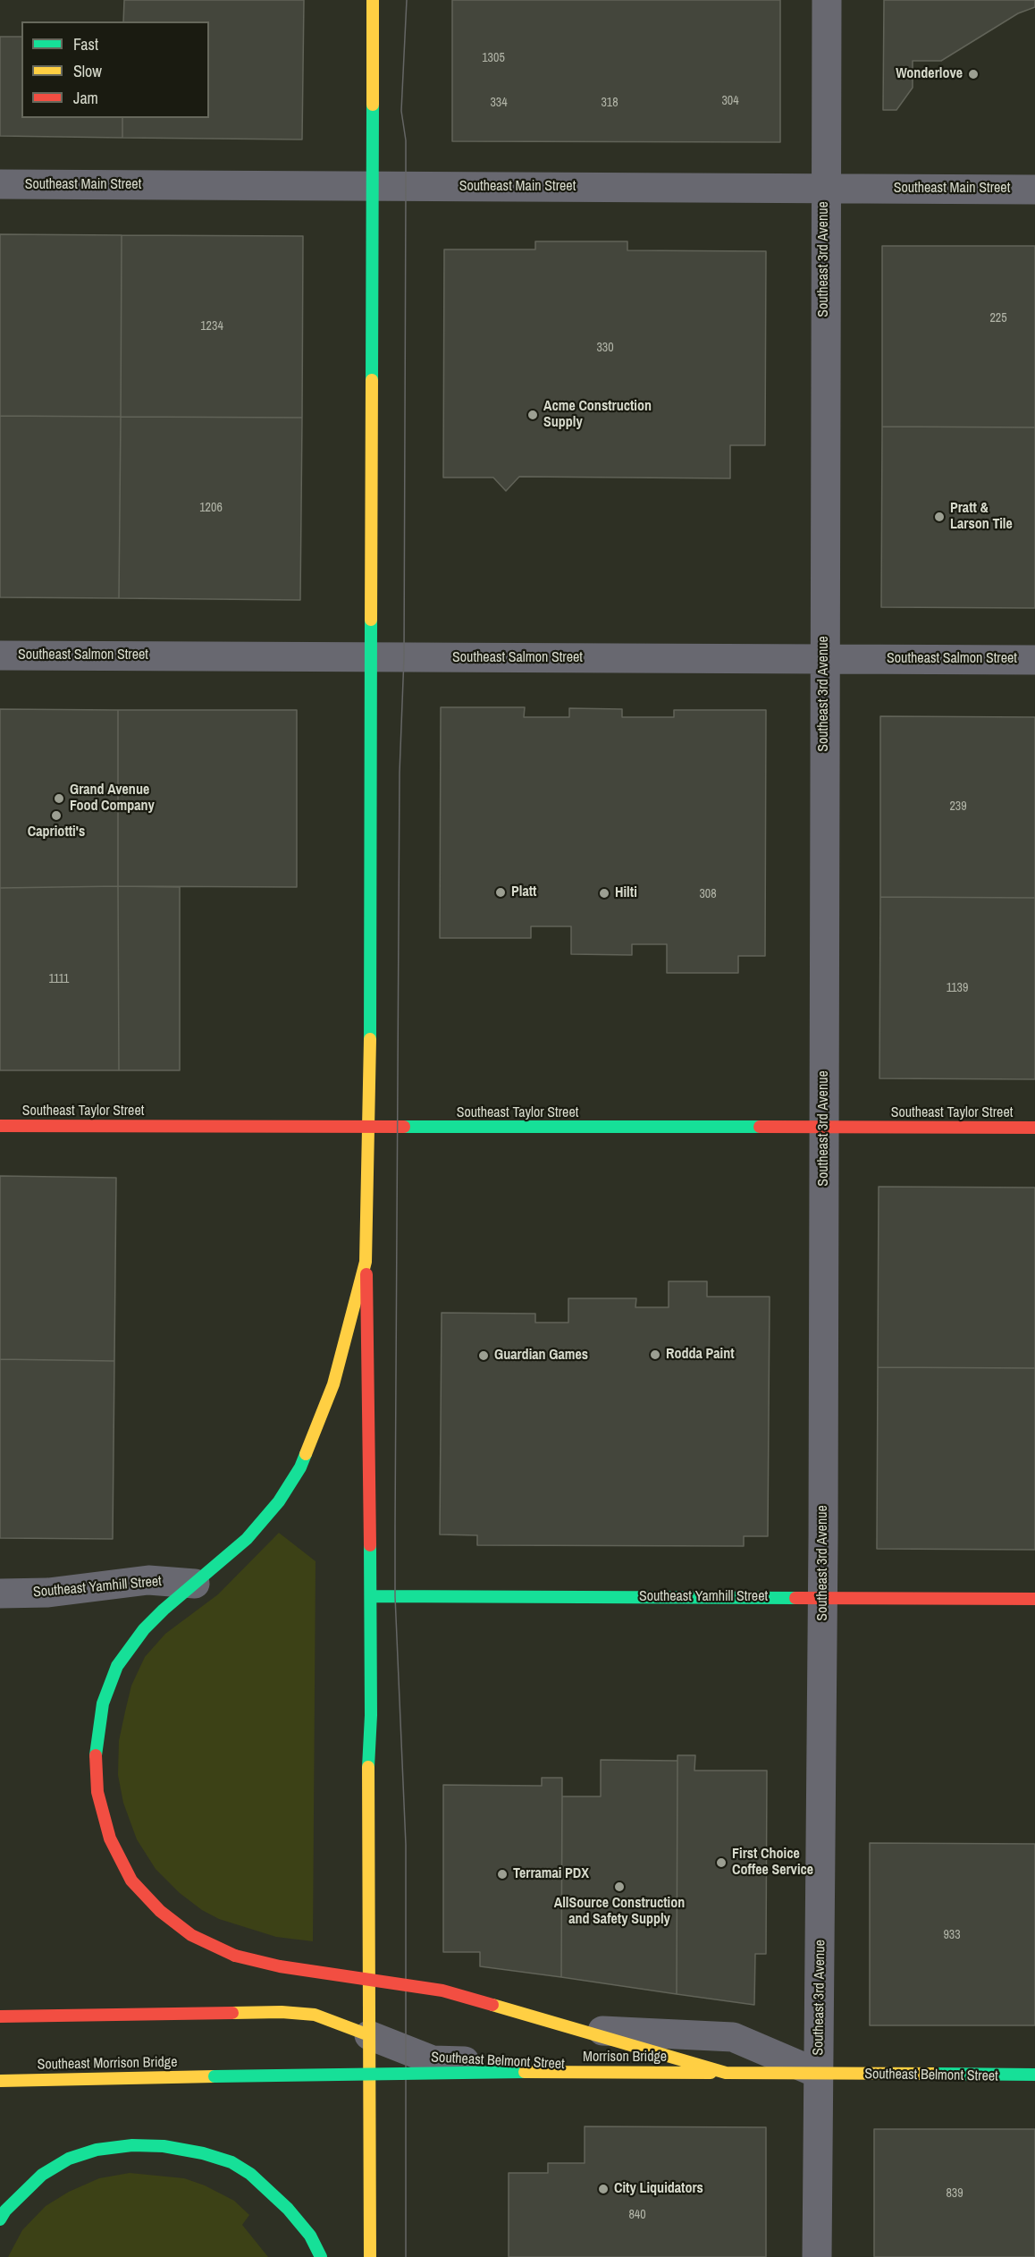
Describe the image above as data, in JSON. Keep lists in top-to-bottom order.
{
  "streets": {
    "main road": [
      "Southeast Taylor Street",
      "Southeast Yamhill Street",
      "Morrison Bridge",
      "Southeast Belmont Street",
      "Southeast Morrison Bridge"
    ],
    "street": ["Southeast Main Street", "Southeast 3rd Avenue", "Southeast Salmon Street"]
  },
  "crossings": [
    ["Southeast Main Street", "Southeast 3rd Avenue"],
    ["Southeast 3rd Avenue", "Southeast Salmon Street"],
    ["Southeast 3rd Avenue", "Southeast Taylor Street"],
    ["Southeast 3rd Avenue", "Southeast Yamhill Street"],
    ["Southeast 3rd Avenue", "Southeast Belmont Street"],
    ["Morrison Bridge", "Southeast Belmont Street"],
    ["Morrison Bridge", "Southeast Morrison Bridge"]
  ],
  "places": [
    "Wonderlove",
    "Acme Construction Supply",
    "Pratt & Larson Tile",
    "Grand Avenue Food Company",
    "Capriotti's",
    "Platt",
    "Hilti",
    "Rodda Paint",
    "Guardian Games",
    "First Choice Coffee Service",
    "Terramai PDX",
    "AllSource Construction and Safety Supply",
    "City Liquidators"
  ],
  "house_numbers": [
    "1305",
    "304",
    "334",
    "318",
    "225",
    "1234",
    "330",
    "1206",
    "239",
    "308",
    "1111",
    "1139",
    "933",
    "839",
    "840"
  ],
  "legend": ["Fast", "Slow", "Jam"]
}
